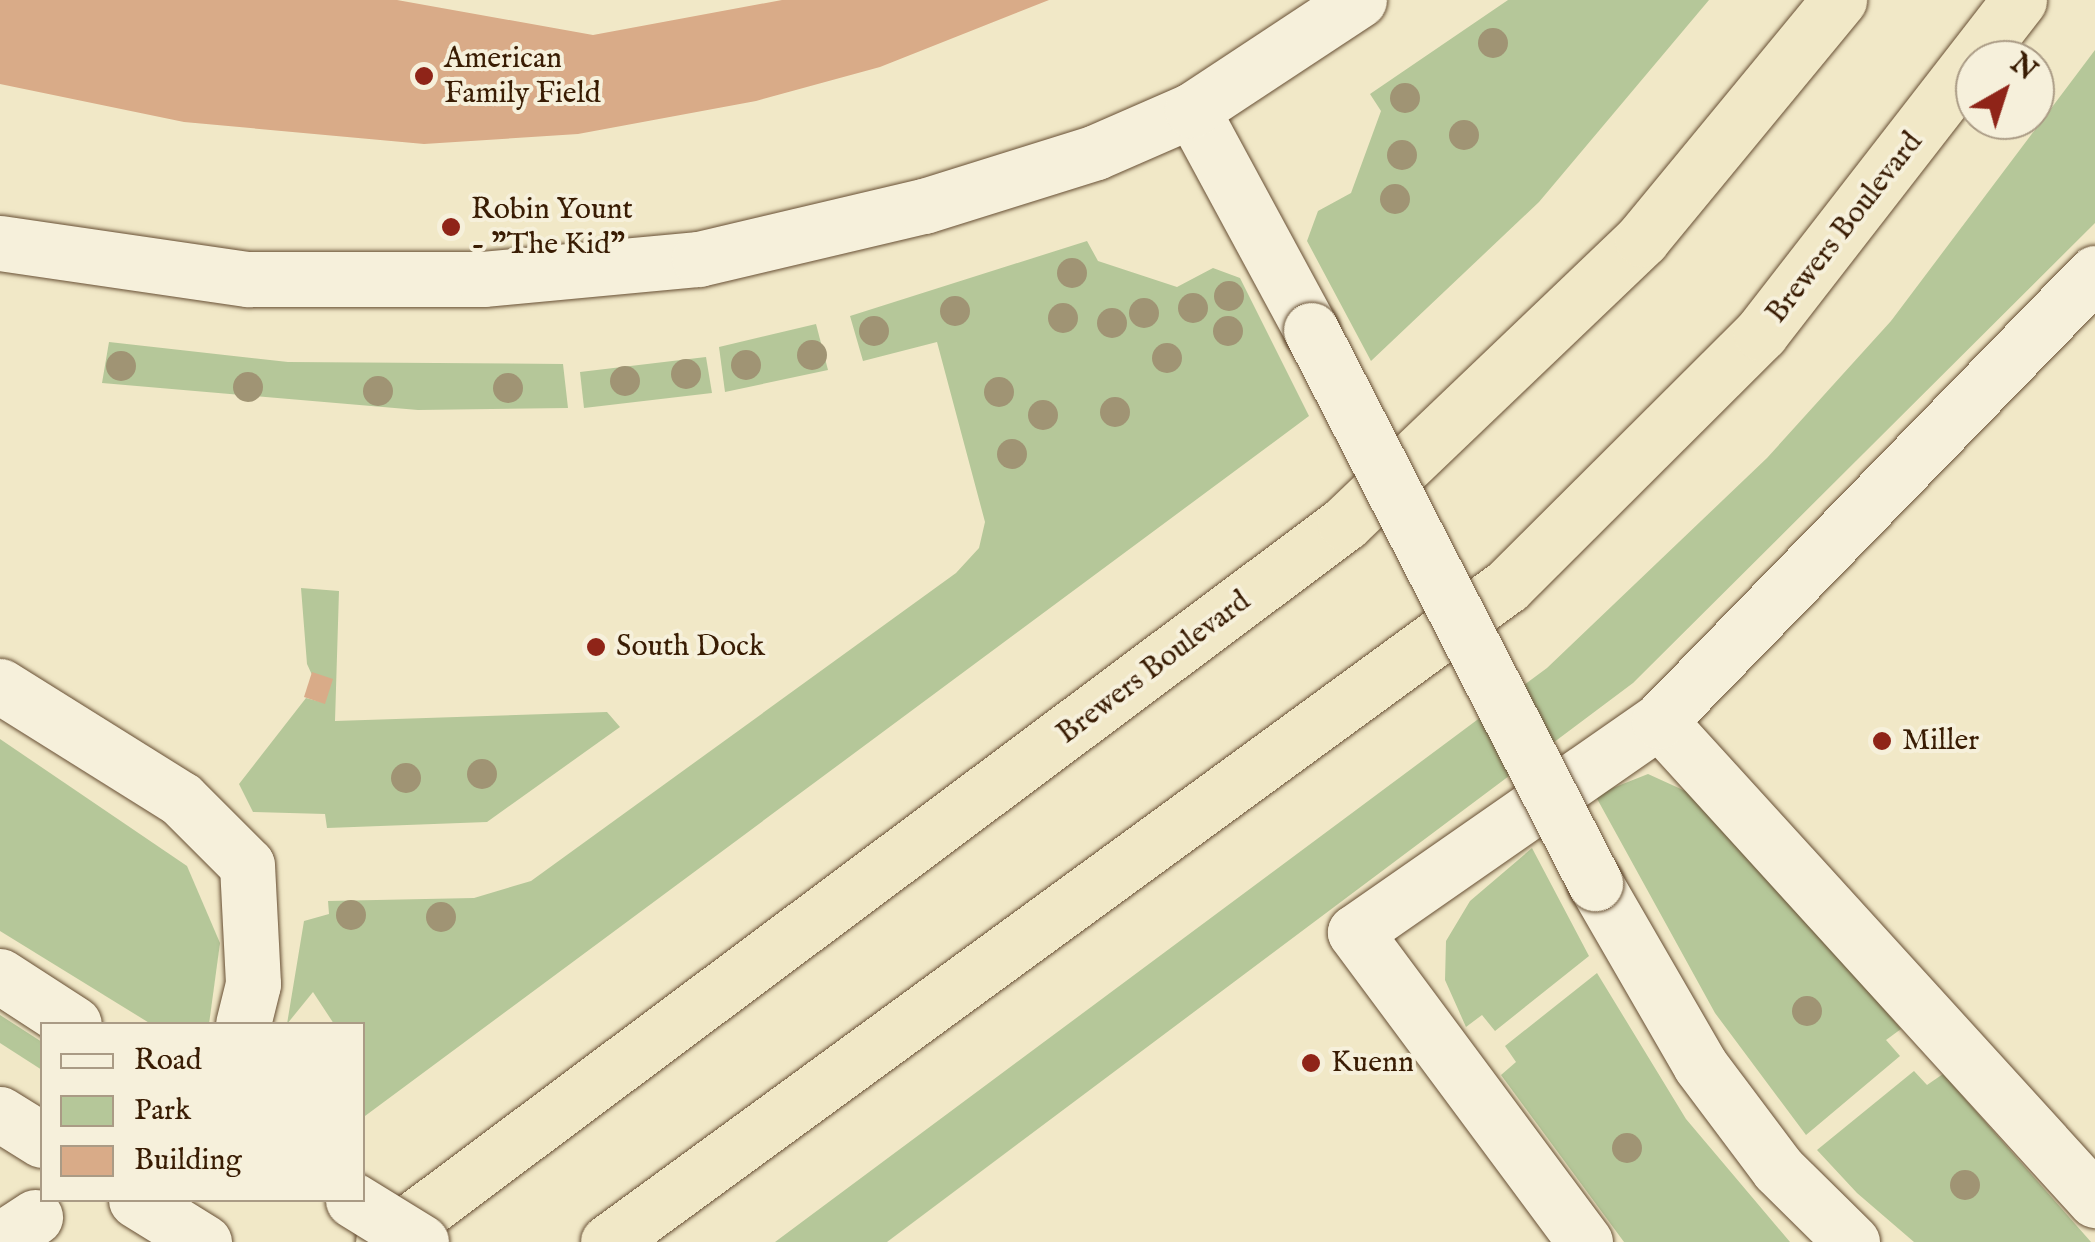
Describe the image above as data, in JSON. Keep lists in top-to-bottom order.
{
  "streets": {
    "highway": ["Brewers Boulevard"]
  },
  "places": [
    "American Family Field",
    "Robin Yount - \"The Kid\"",
    "South Dock",
    "Miller",
    "Kuenn"
  ],
  "legend": ["Road", "Park", "Building"],
  "north": "top right"
}
